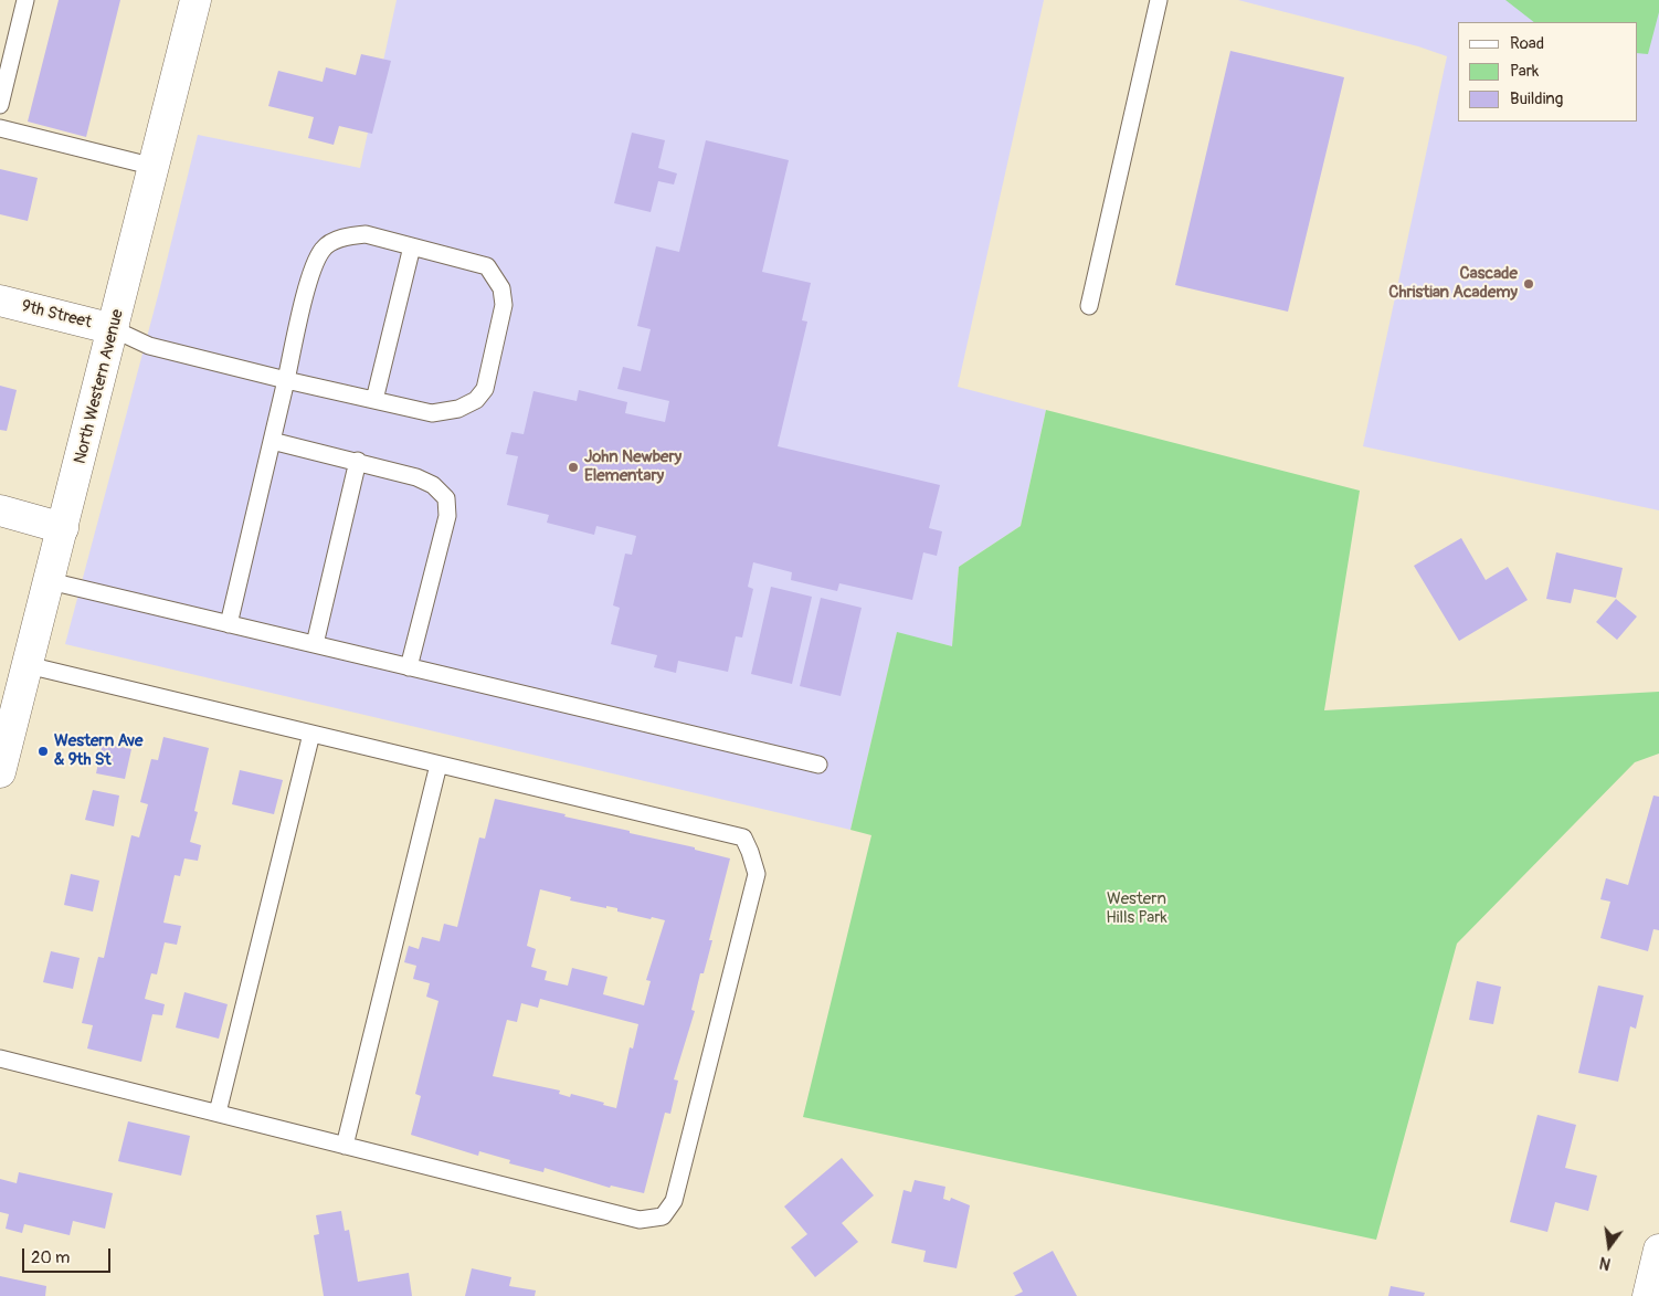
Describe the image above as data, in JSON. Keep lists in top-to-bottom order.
{
  "streets": {
    "main road": ["9th Street", "North Western Avenue"]
  },
  "crossings": [
    ["9th Street", "North Western Avenue"]
  ],
  "parks": ["Western Hills Park"],
  "places": ["Cascade Christian Academy", "John Newbery Elementary", "Western Ave & 9th St"],
  "legend": ["Road", "Park", "Building"],
  "scale_bar": "20 m",
  "north": "bottom"
}
